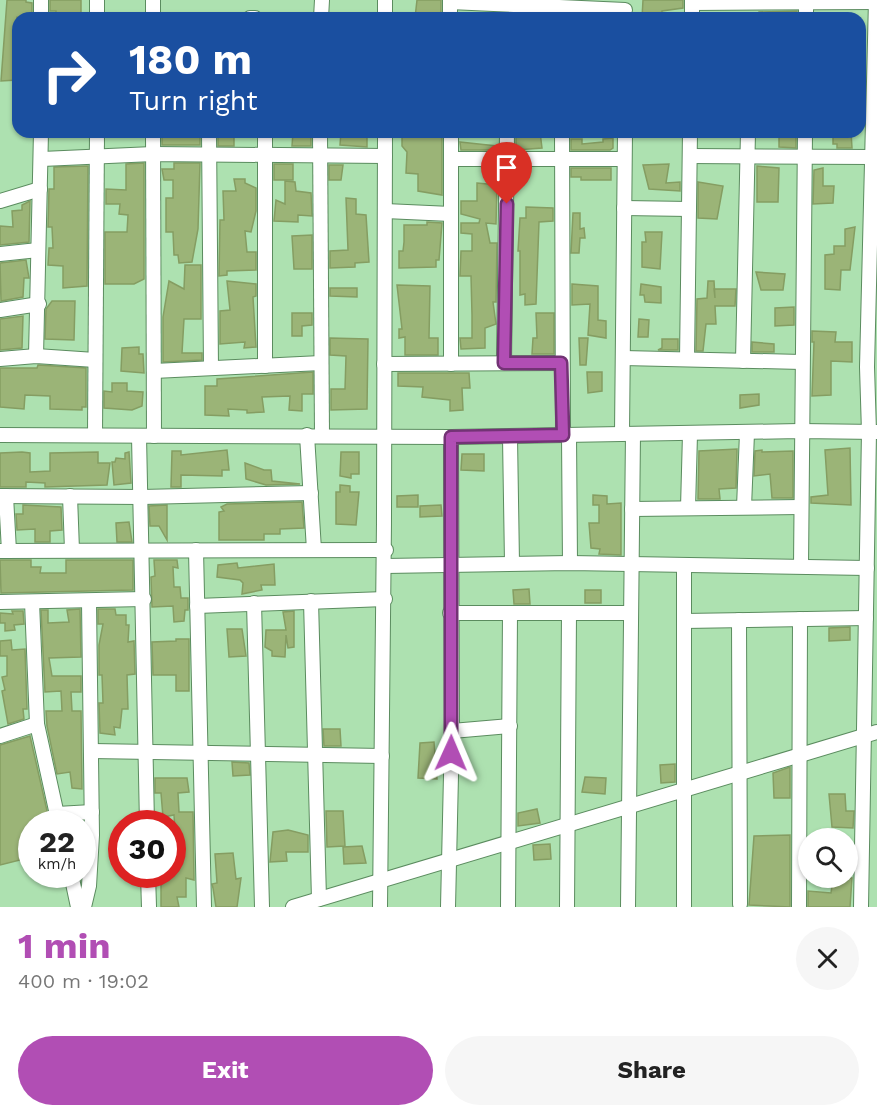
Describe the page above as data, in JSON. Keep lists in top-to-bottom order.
{
  "page": {
    "turn": ["180 m", "Turn right"],
    "speed": "22 km/h",
    "limit": "30",
    "heading": ["1 min", "400 m · 19:02"],
    "buttons": ["Exit", "Share"]
  }
}
